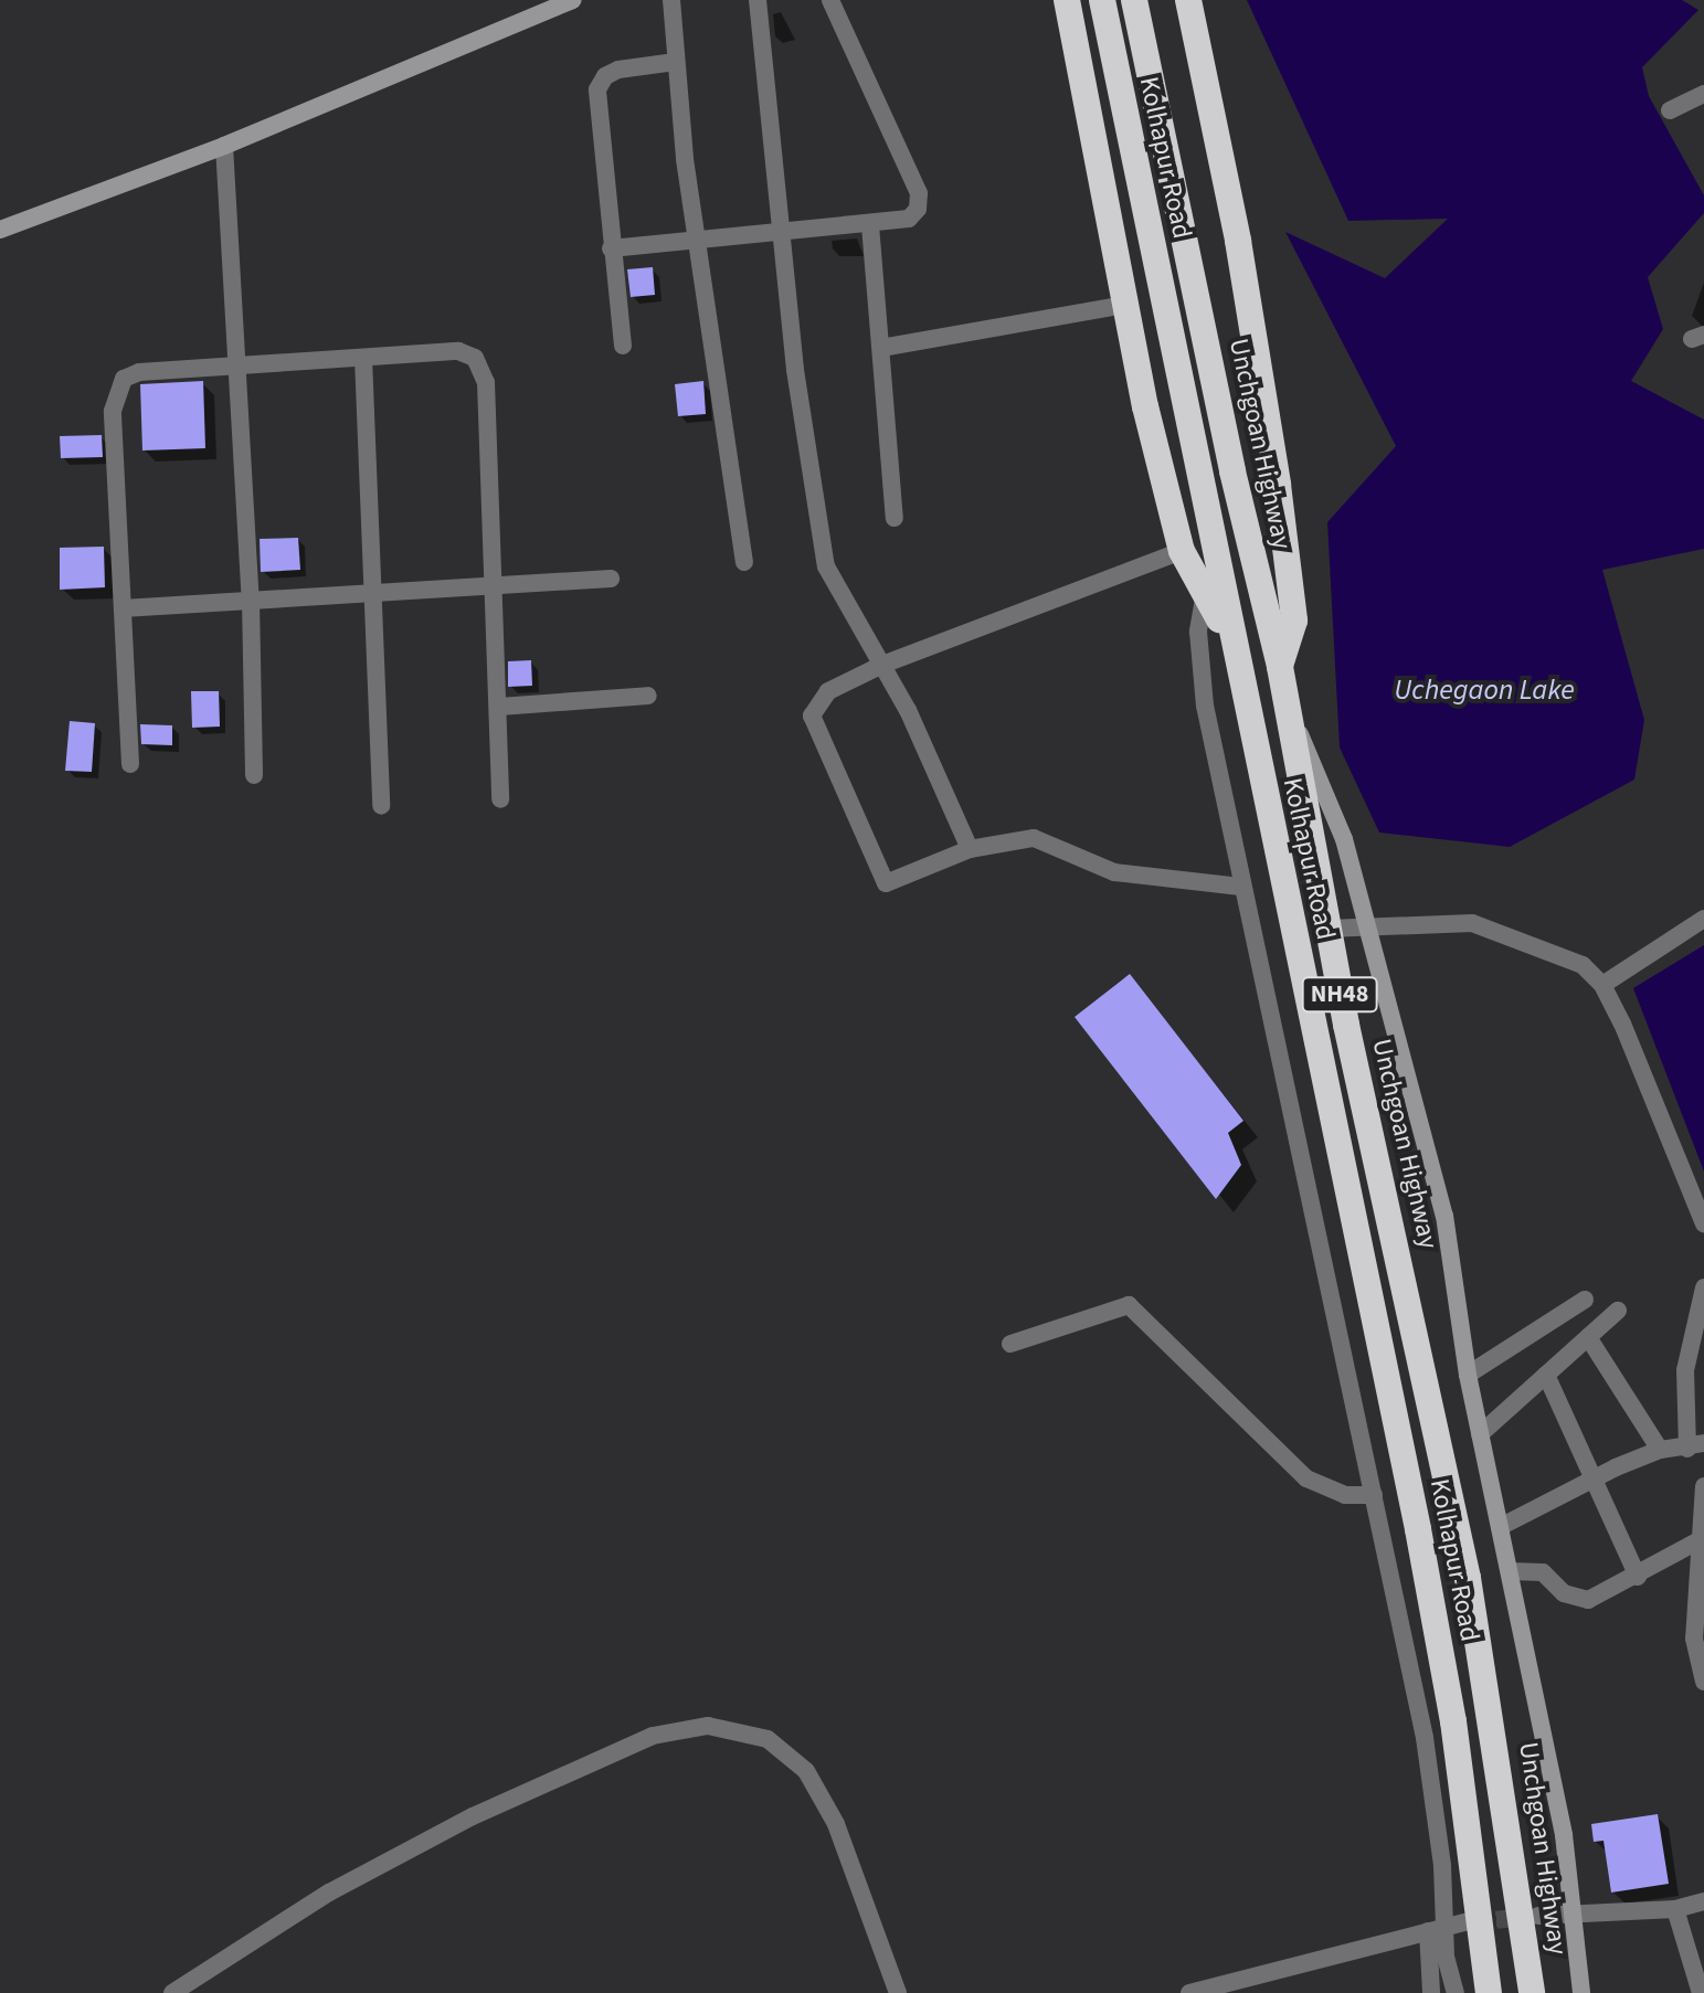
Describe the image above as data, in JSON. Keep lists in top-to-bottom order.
{
  "streets": {
    "highway": ["Kolhapur Road", "Unchgoan Highway", "NH48"]
  },
  "water": ["Uchegaon Lake"]
}
